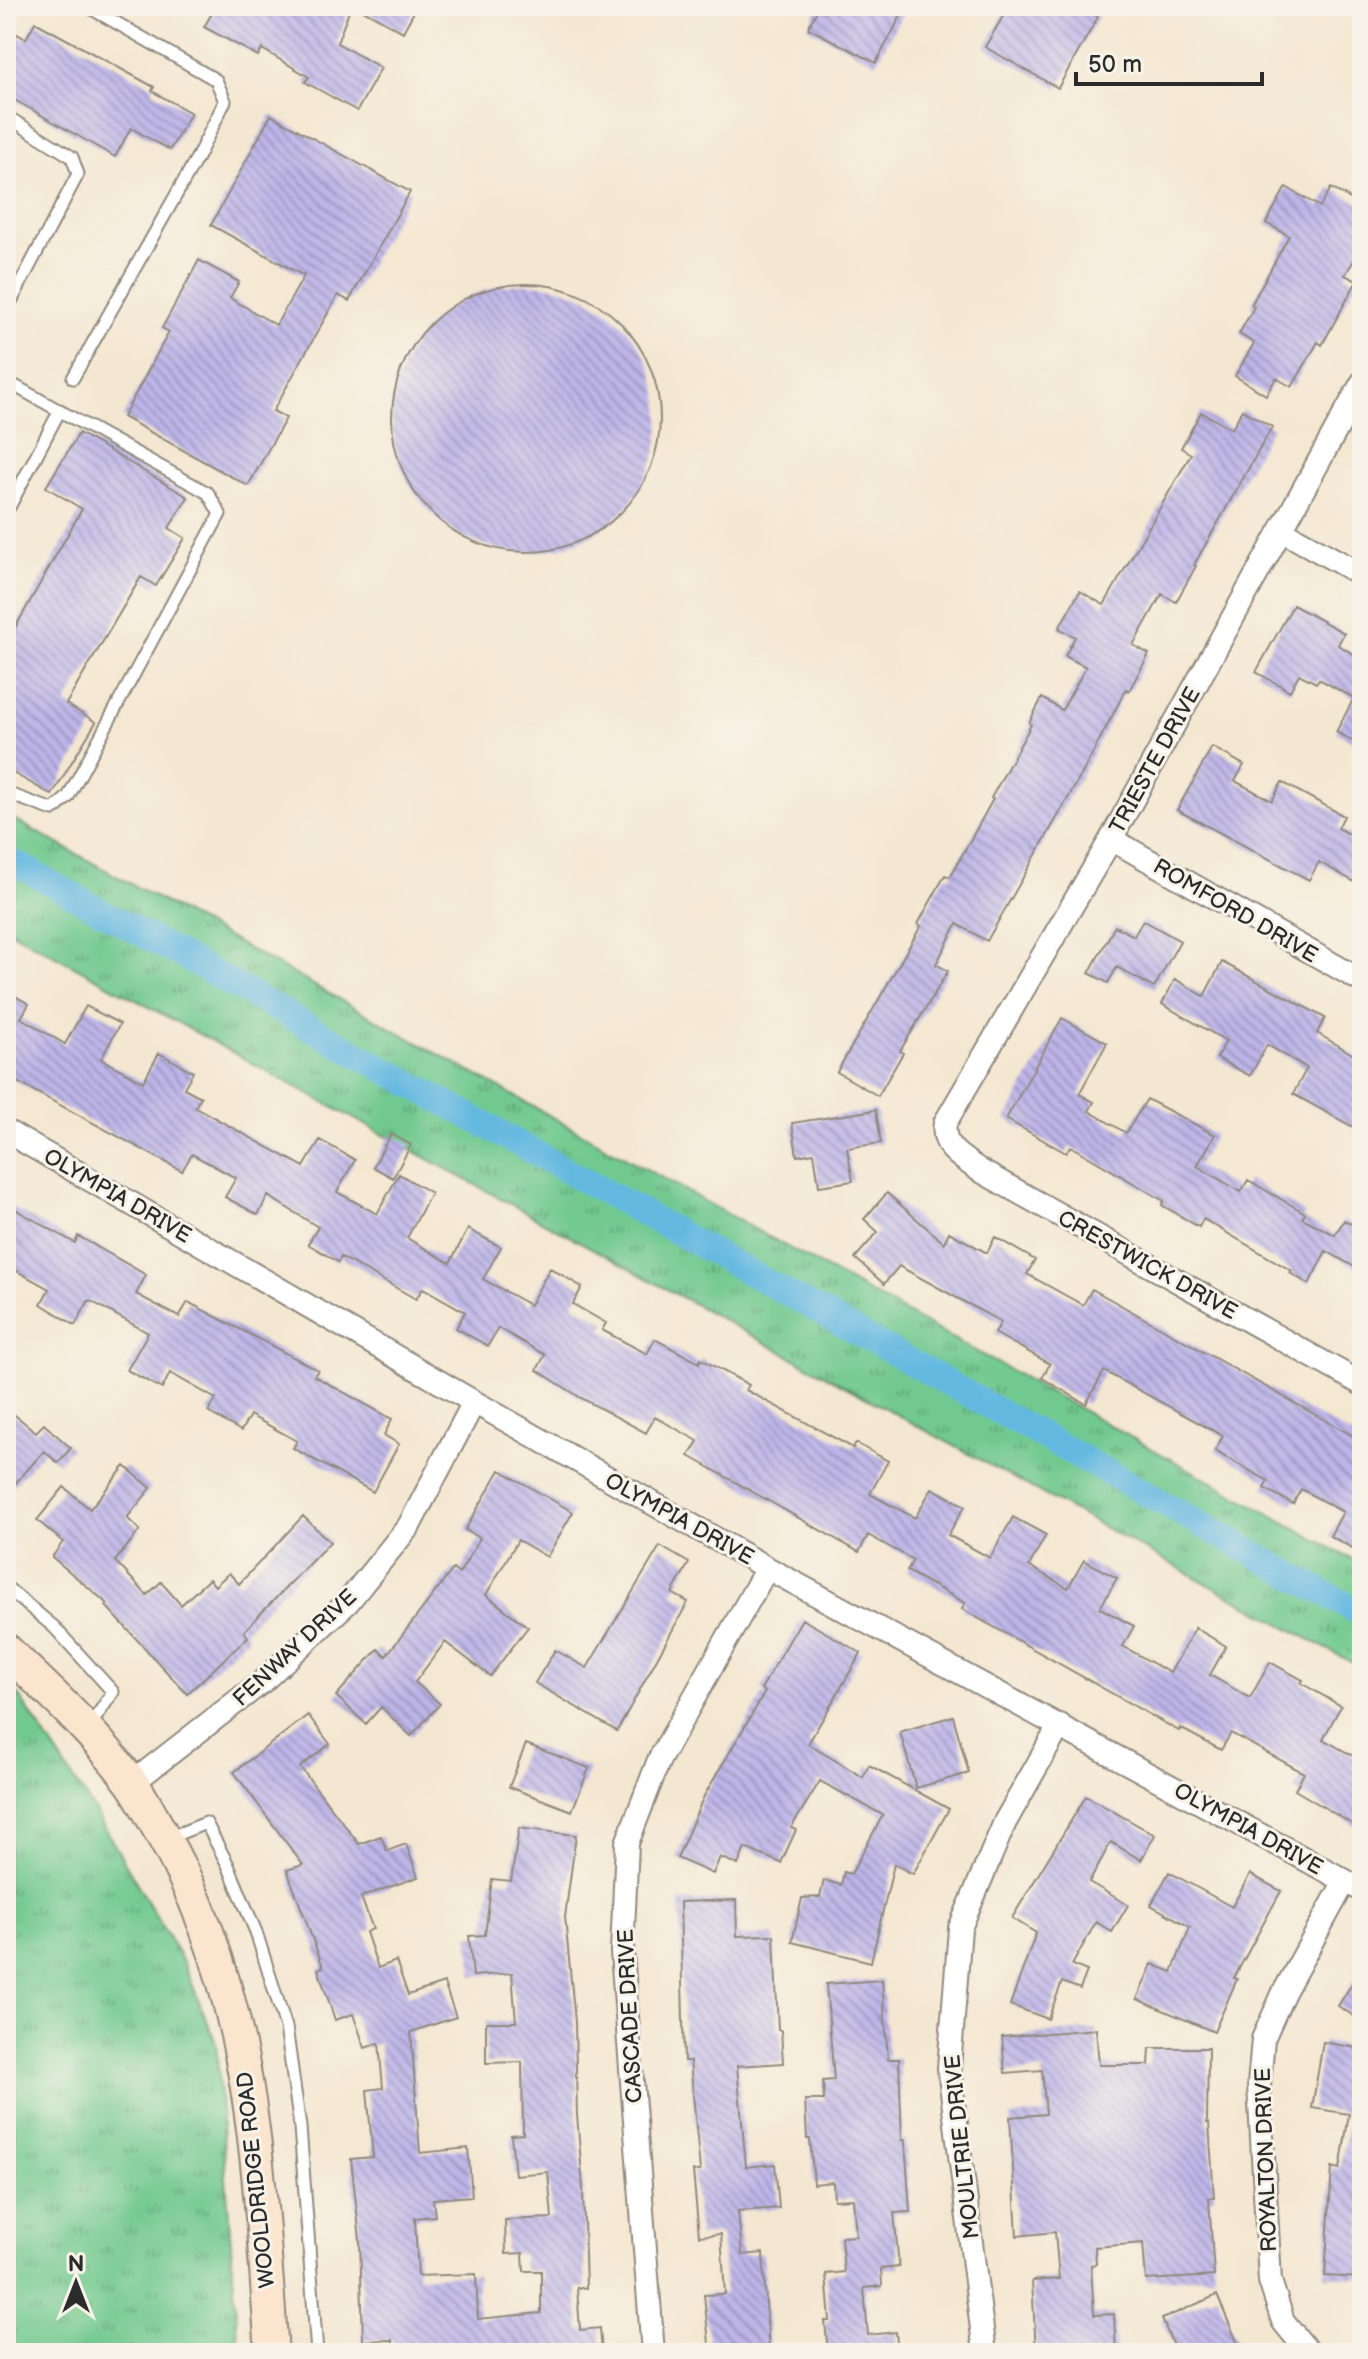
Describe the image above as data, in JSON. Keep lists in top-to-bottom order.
{
  "streets": {
    "street": [
      "TRIESTE DRIVE",
      "ROMFORD DRIVE",
      "OLYMPIA DRIVE",
      "CRESTWICK DRIVE",
      "FENWAY DRIVE",
      "CASCADE DRIVE",
      "MOULTRIE DRIVE",
      "ROYALTON DRIVE",
      "WOOLDRIDGE ROAD"
    ]
  },
  "crossings": [
    ["TRIESTE DRIVE", "ROMFORD DRIVE"],
    ["TRIESTE DRIVE", "CRESTWICK DRIVE"],
    ["OLYMPIA DRIVE", "FENWAY DRIVE"],
    ["OLYMPIA DRIVE", "CASCADE DRIVE"],
    ["OLYMPIA DRIVE", "MOULTRIE DRIVE"],
    ["OLYMPIA DRIVE", "ROYALTON DRIVE"],
    ["FENWAY DRIVE", "WOOLDRIDGE ROAD"]
  ],
  "scale_bar": "50 m",
  "north": "top"
}
